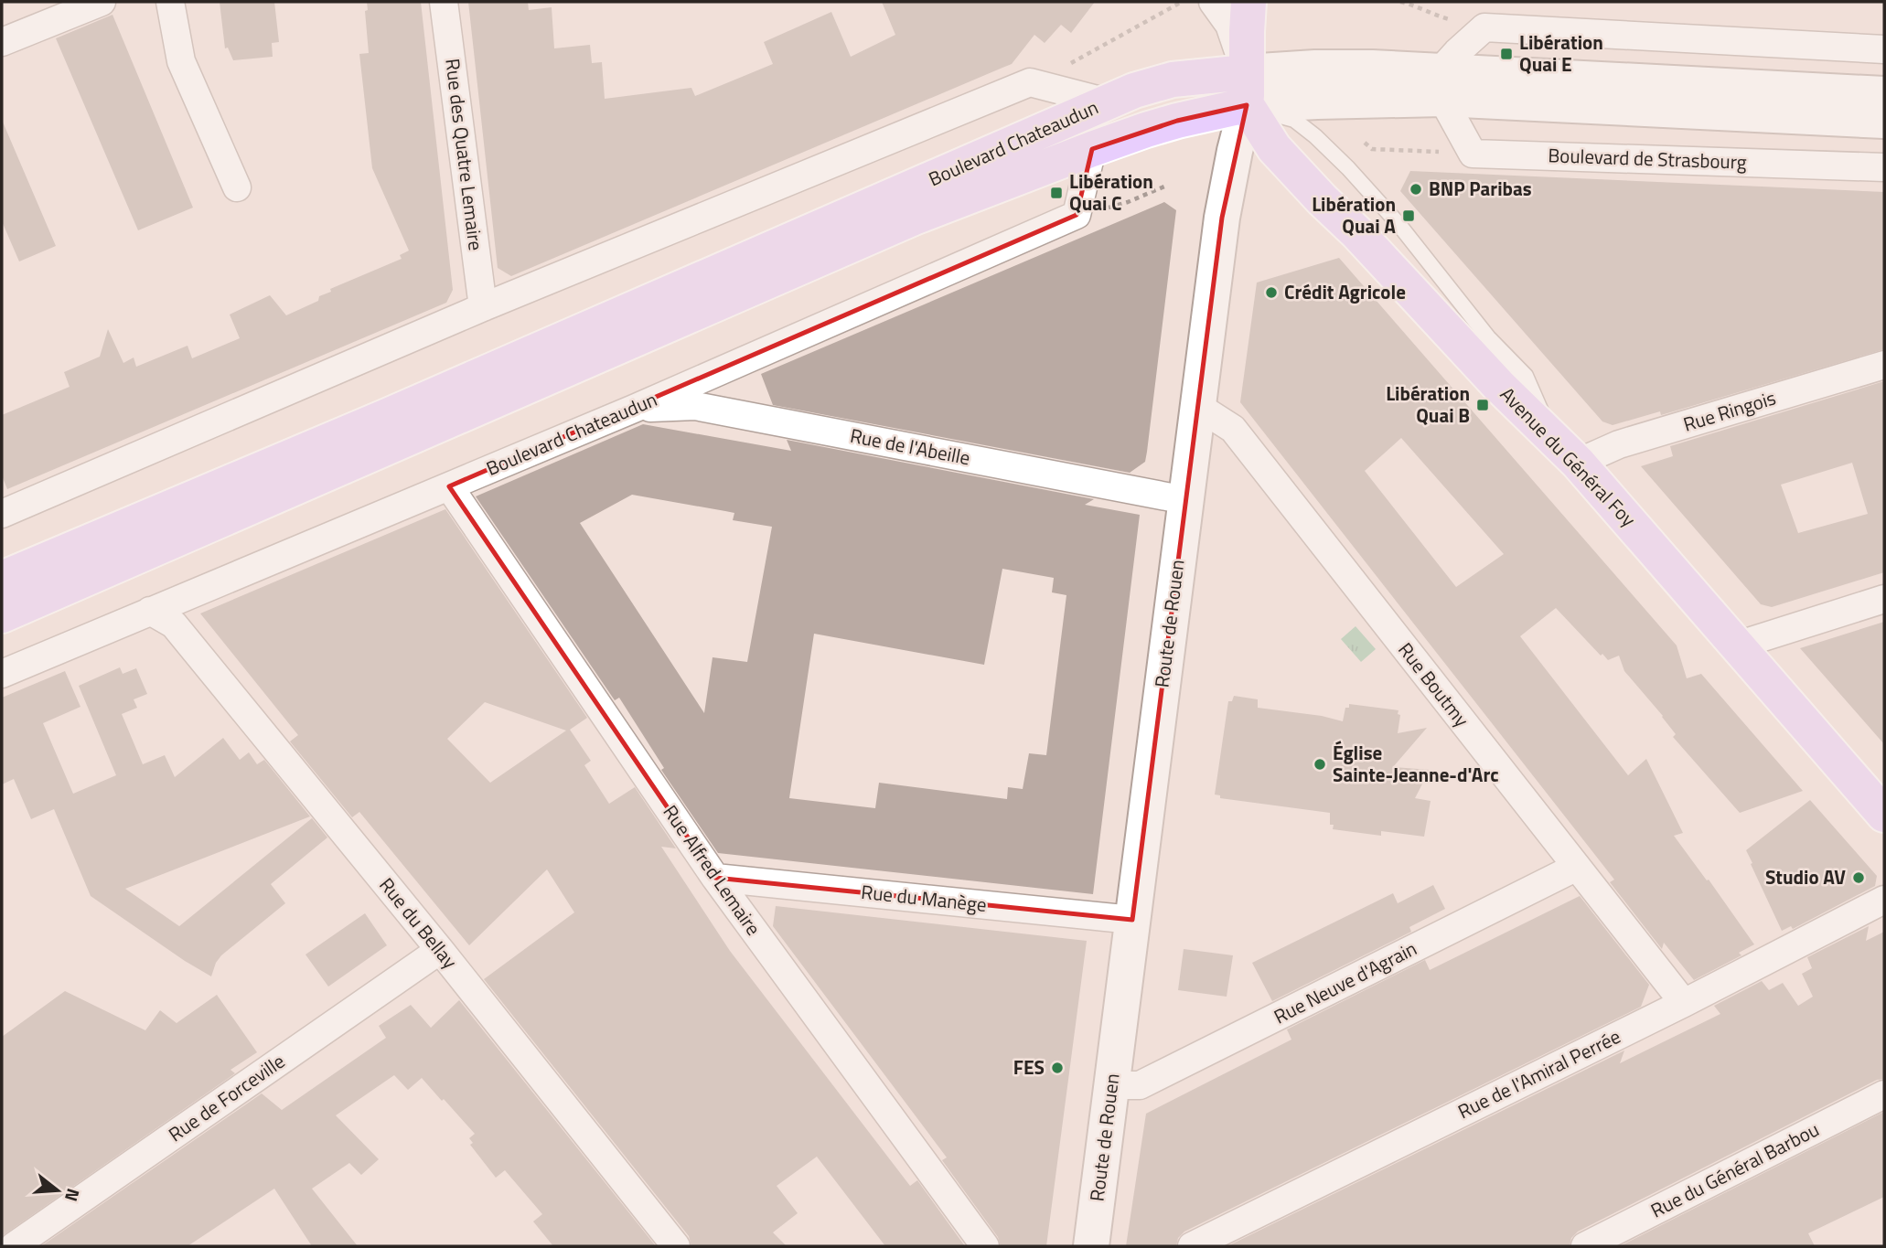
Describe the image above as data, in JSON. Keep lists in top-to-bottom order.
{
  "streets": {
    "main road": ["Boulevard Chateaudun", "Avenue du Général Foy", "Route de Rouen"],
    "street": [
      "Rue des Quatre Lemaire",
      "Boulevard de Strasbourg",
      "Rue Ringois",
      "Rue de l'Abeille",
      "Rue Boutmy",
      "Rue Alfred Lemaire",
      "Rue du Manège",
      "Rue du Bellay",
      "Rue Neuve d'Agrain",
      "Rue de l'Amiral Perrée",
      "Rue de Forceville",
      "Rue du Général Barbou"
    ]
  },
  "crossings": [
    ["Boulevard Chateaudun", "Rue des Quatre Lemaire"],
    ["Boulevard Chateaudun", "Rue de l'Abeille"],
    ["Boulevard Chateaudun", "Avenue du Général Foy"],
    ["Boulevard Chateaudun", "Route de Rouen"],
    ["Boulevard Chateaudun", "Rue Alfred Lemaire"],
    ["Boulevard Chateaudun", "Rue du Bellay"],
    ["Rue Ringois", "Avenue du Général Foy"],
    ["Rue de l'Abeille", "Route de Rouen"],
    ["Avenue du Général Foy", "Route de Rouen"],
    ["Route de Rouen", "Rue Boutmy"],
    ["Route de Rouen", "Rue du Manège"],
    ["Route de Rouen", "Rue Neuve d'Agrain"],
    ["Rue Boutmy", "Rue Neuve d'Agrain"],
    ["Rue Boutmy", "Rue de l'Amiral Perrée"],
    ["Rue Alfred Lemaire", "Rue du Manège"],
    ["Rue du Bellay", "Rue de Forceville"]
  ],
  "places": {
    "transit": [
      "Libération Quai E",
      "Libération Quai C",
      "Libération Quai A",
      "Libération Quai B"
    ],
    "other": [
      "BNP Paribas",
      "Crédit Agricole",
      "Église Sainte-Jeanne-d'Arc",
      "Studio AV",
      "FES"
    ]
  },
  "north": "right"
}
